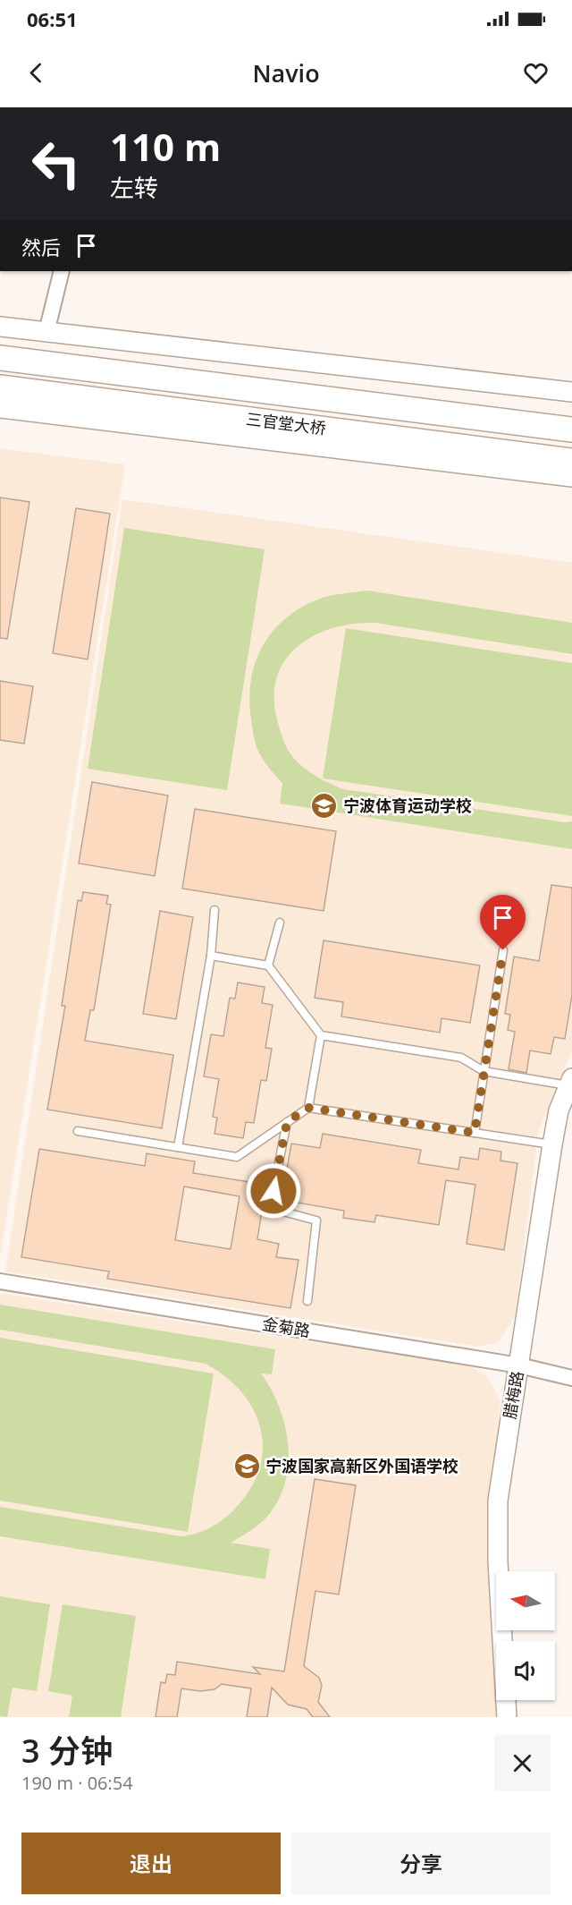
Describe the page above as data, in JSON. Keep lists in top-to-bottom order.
{
  "streets": {
    "main road": ["三官堂大桥"],
    "street": ["金菊路", "腊梅路"]
  },
  "crossings": [
    ["金菊路", "腊梅路"]
  ],
  "places": {
    "school or university": ["宁波体育运动学校", "宁波国家高新区外国语学校"]
  },
  "north": "left",
  "page": {
    "status": "06:51",
    "header": "Navio",
    "turn": ["110 m", "左转"],
    "then": "然后",
    "heading": ["3 分钟", "190 m · 06:54"],
    "buttons": ["退出", "分享"]
  }
}
